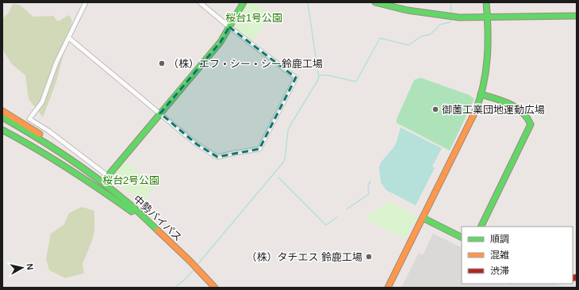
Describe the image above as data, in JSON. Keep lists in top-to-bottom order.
{
  "streets": {
    "main road": ["中勢バイパス"]
  },
  "parks": ["桜台1号公園", "桜台2号公園"],
  "places": ["（株）エフ・シー・シー鈴鹿工場", "御薗工業団地運動広場", "（株）タチエス 鈴鹿工場"],
  "legend": ["順調", "混雑", "渋滞"],
  "north": "right"
}
